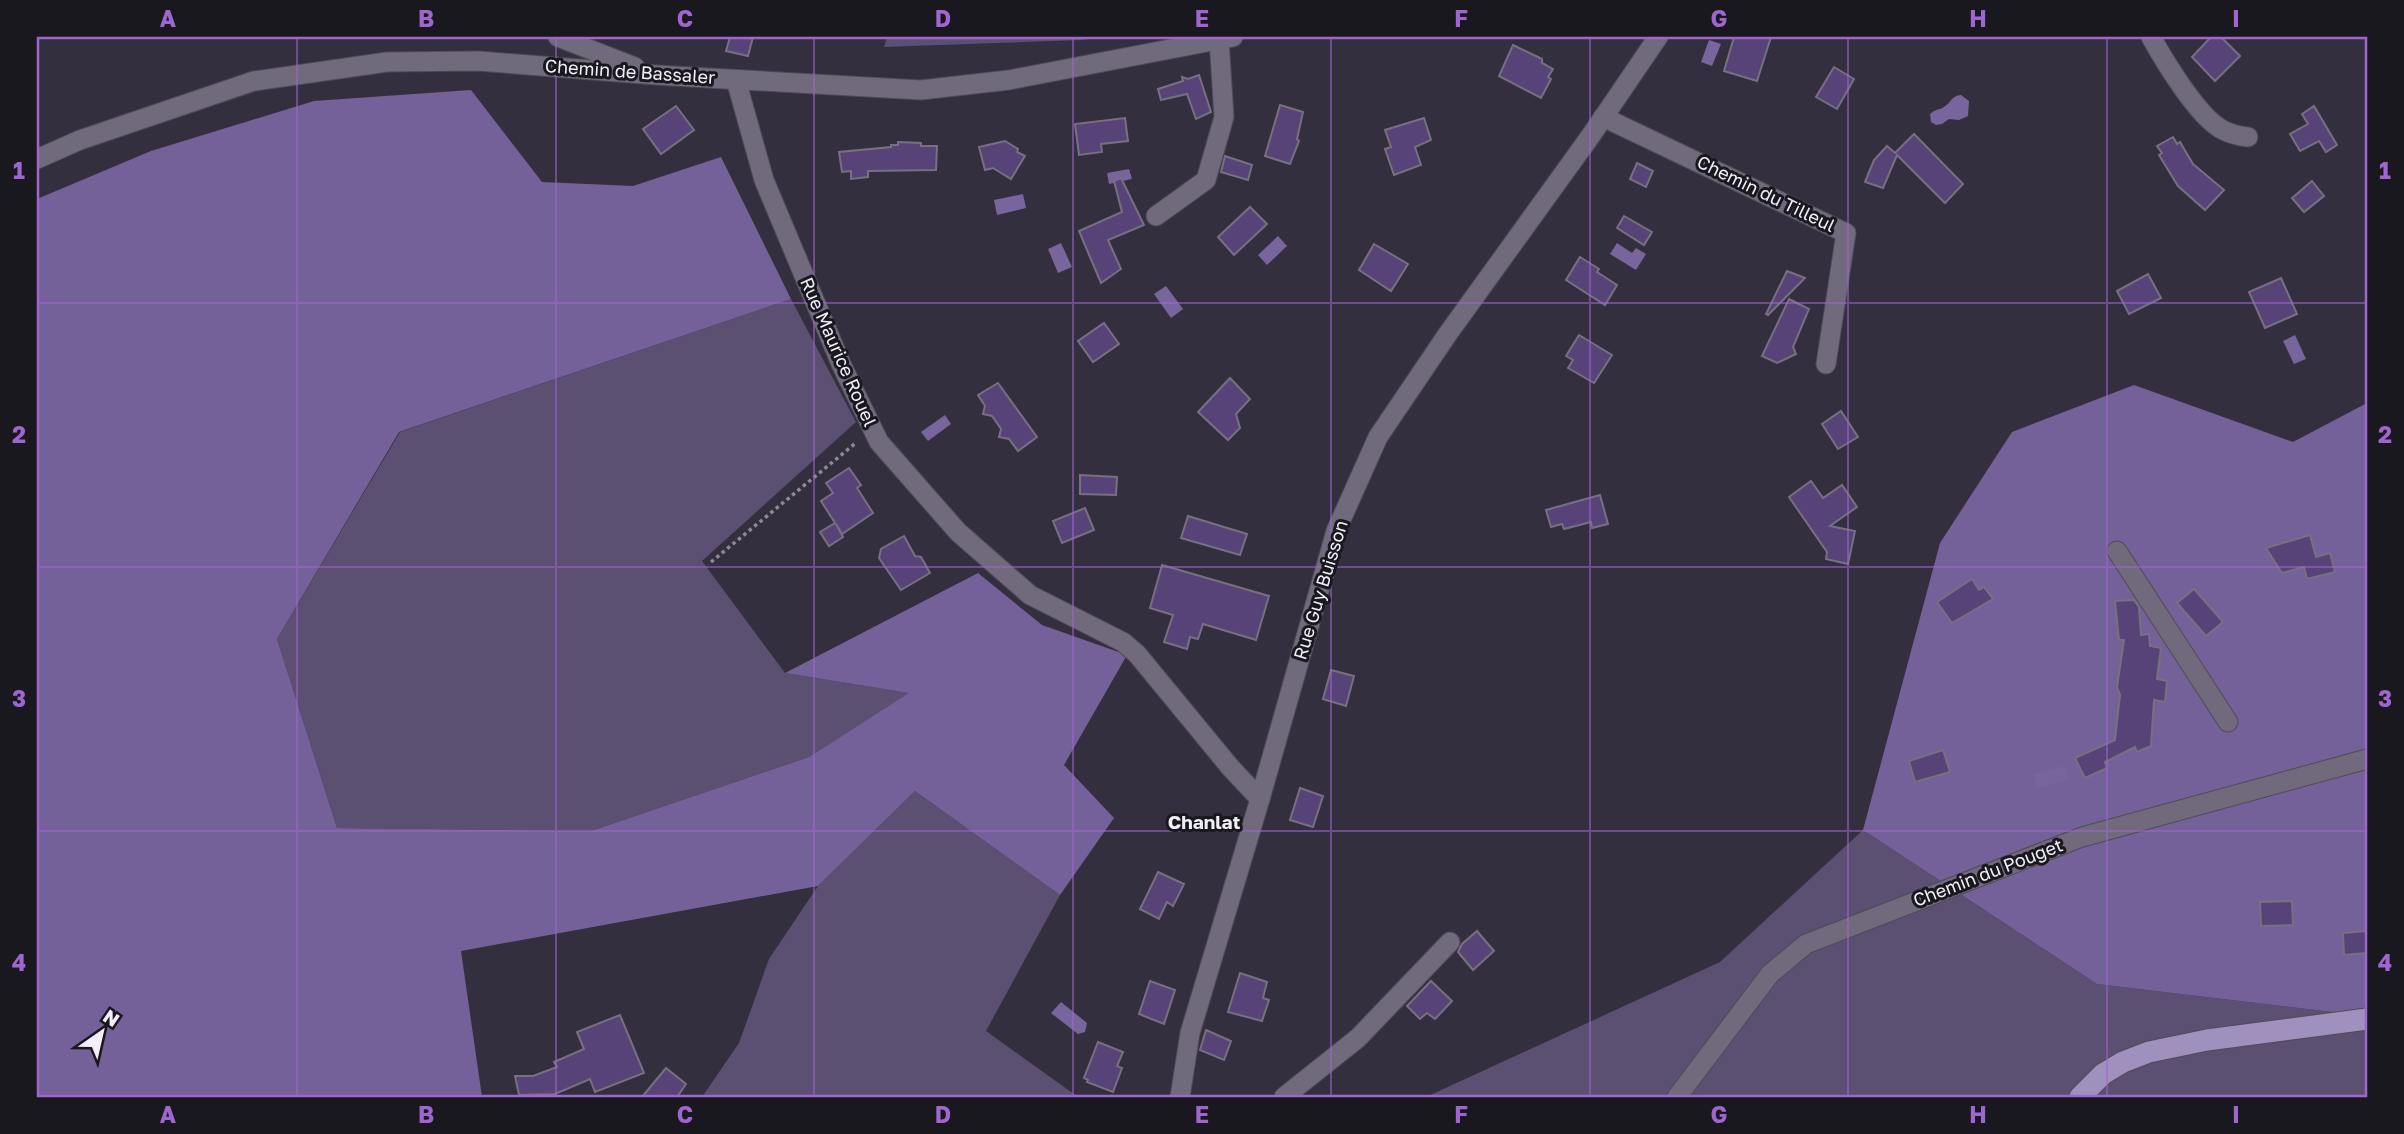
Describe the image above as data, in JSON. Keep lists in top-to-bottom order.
{
  "streets": {
    "street": [
      "Chemin de Bassaler",
      "Chemin du Tilleul",
      "Rue Maurice Rouel",
      "Rue Guy Buisson",
      "Chemin du Pouget"
    ]
  },
  "crossings": [
    ["Chemin de Bassaler", "Rue Maurice Rouel"],
    ["Chemin du Tilleul", "Rue Guy Buisson"],
    ["Rue Maurice Rouel", "Rue Guy Buisson"]
  ],
  "districts": ["Chanlat"],
  "north": "top right",
  "grid": {
    "columns": [
      "A",
      "B",
      "C",
      "D",
      "E",
      "F",
      "G",
      "H",
      "I"
    ],
    "rows": [
      "1",
      "2",
      "3",
      "4"
    ]
  }
}
